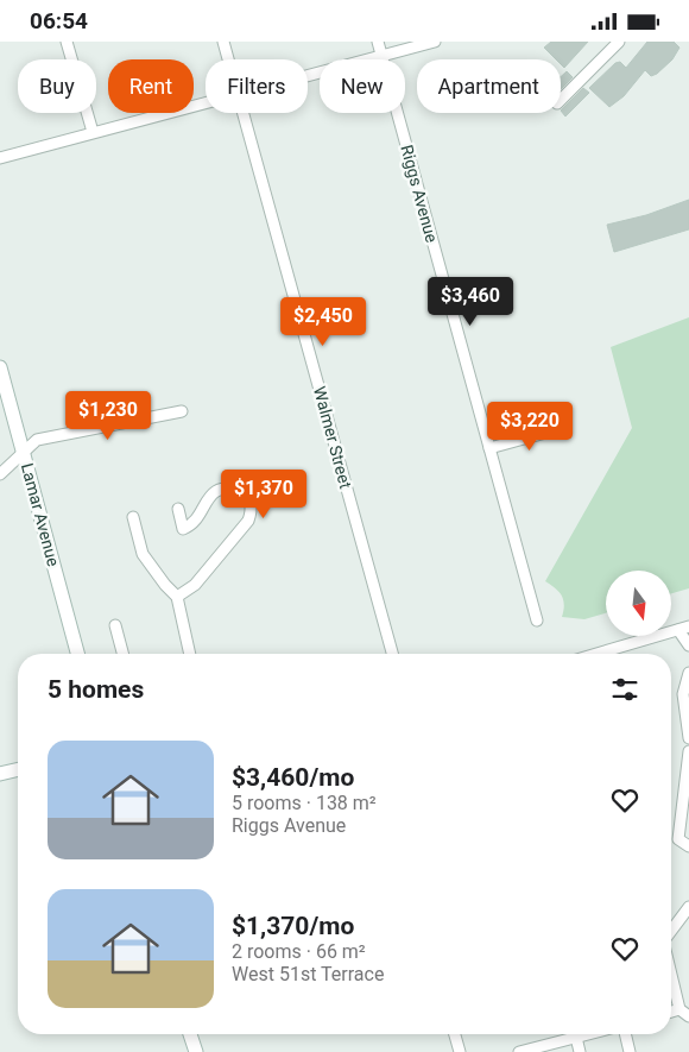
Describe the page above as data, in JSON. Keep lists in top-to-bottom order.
{
  "streets": {
    "street": ["Riggs Avenue", "Walmer Street", "Lamar Avenue"]
  },
  "north": "bottom",
  "page": {
    "status": "06:54",
    "chip": [
      "Buy",
      "Rent",
      "Filters",
      "New",
      "Apartment"
    ],
    "price": [
      "$3,460",
      "$2,450",
      "$1,230",
      "$3,220",
      "$1,370"
    ],
    "heading": "5 homes",
    "list": [
      {
        "name": "$3,460/mo",
        "note": "5 rooms · 138 m² · Riggs Avenue"
      },
      {
        "name": "$1,370/mo",
        "note": "2 rooms · 66 m² · West 51st Terrace"
      }
    ]
  }
}
